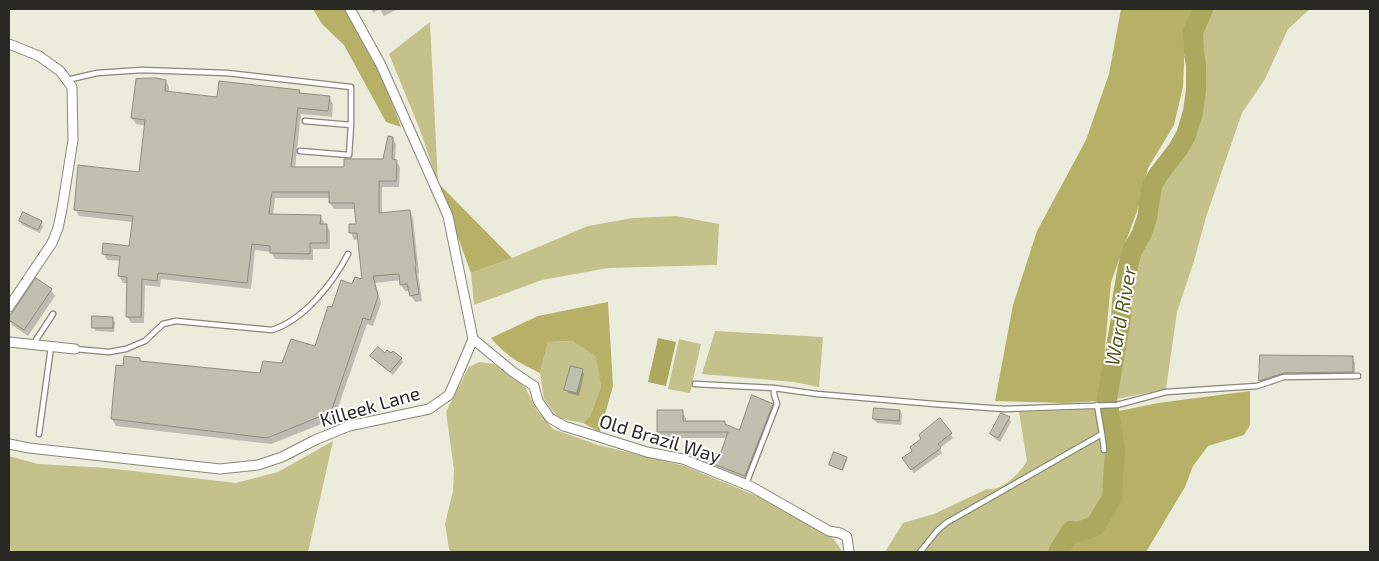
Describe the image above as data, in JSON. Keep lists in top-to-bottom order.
{
  "streets": {
    "street": ["Killeek Lane", "Old Brazil Way"]
  },
  "crossings": [
    ["Killeek Lane", "Old Brazil Way"]
  ],
  "water": ["Ward River"]
}
